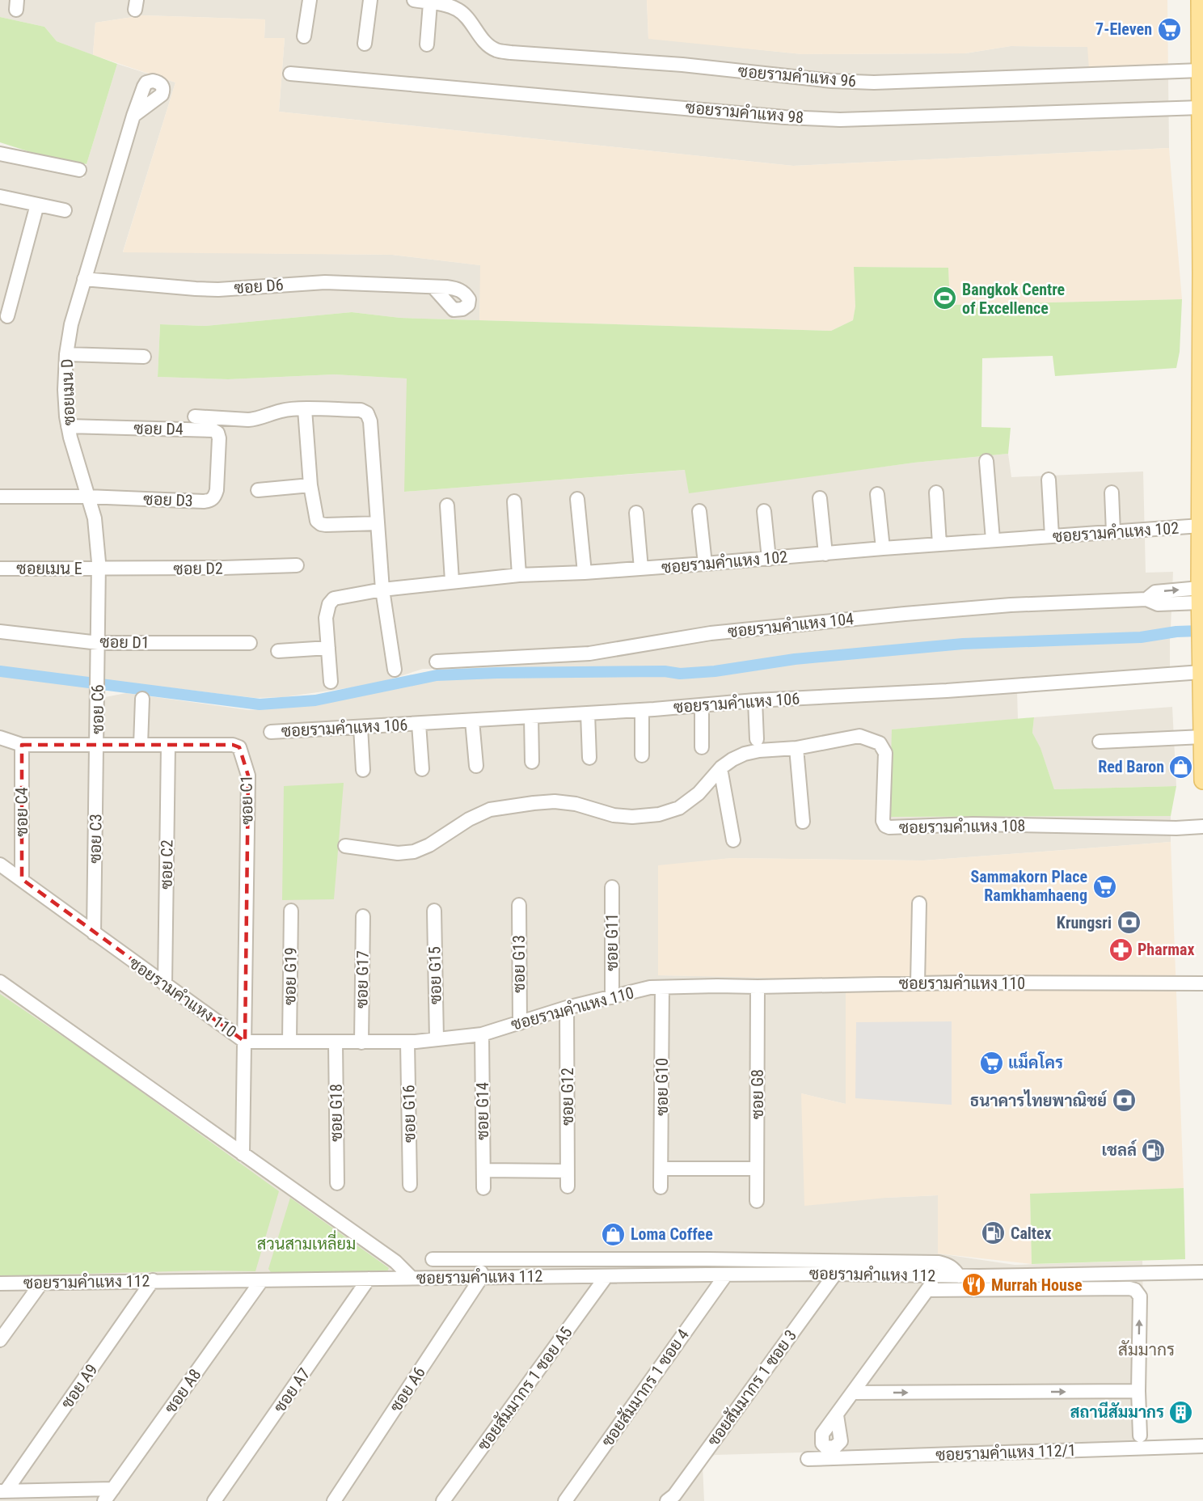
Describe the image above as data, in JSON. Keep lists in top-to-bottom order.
{
  "streets": {
    "street": [
      "ซอยรามคําแหง 96",
      "ซอยรามคําแหง 98",
      "ซอย D6",
      "ซอยเมน D",
      "ซอย D4",
      "ซอย D3",
      "ซอยรามคําแหง 102",
      "ซอยเมน E",
      "ซอย D2",
      "ซอยรามคําแหง 104",
      "ซอย D1",
      "ซอยรามคําแหง 106",
      "ซอย C6",
      "ซอย C1",
      "ซอย C4",
      "ซอยรามคำแหง 108",
      "ซอย C3",
      "ซอย C2",
      "ซอย G11",
      "ซอย G13",
      "ซอย G15",
      "ซอย G19",
      "ซอย G17",
      "ซอยรามคำแหง 110",
      "ซอย G10",
      "ซอย G8",
      "ซอย G12",
      "ซอย G14",
      "ซอย G18",
      "ซอย G16",
      "ซอยรามคำแหง 112",
      "ซอย A9",
      "ซอยสัมมากร 1 ซอย 4",
      "ซอยสัมมากร 1 ซอย 3",
      "ซอยสัมมากร 1 ซอย A5",
      "ซอย A6",
      "ซอย A7",
      "ซอย A8",
      "ซอยรามคำแหง 112/1"
    ]
  },
  "crossings": [
    ["ซอย D6", "ซอยเมน D"],
    ["ซอยเมน D", "ซอย D4"],
    ["ซอยเมน D", "ซอย D3"],
    ["ซอยเมน D", "ซอยเมน E"],
    ["ซอยเมน D", "ซอย D2"],
    ["ซอยเมน D", "ซอย D1"],
    ["ซอยเมน D", "ซอย C6"],
    ["ซอย D4", "ซอย D3"],
    ["ซอยเมน E", "ซอย D2"],
    ["ซอย C6", "ซอย C1"],
    ["ซอย C6", "ซอย C3"],
    ["ซอย C1", "ซอย C4"],
    ["ซอย C1", "ซอย C3"],
    ["ซอย C1", "ซอย C2"],
    ["ซอย C1", "ซอยรามคำแหง 110"],
    ["ซอย C4", "ซอยรามคำแหง 110"],
    ["ซอย C3", "ซอยรามคำแหง 110"],
    ["ซอย C2", "ซอยรามคำแหง 110"],
    ["ซอย G11", "ซอยรามคำแหง 110"],
    ["ซอย G13", "ซอยรามคำแหง 110"],
    ["ซอย G15", "ซอยรามคำแหง 110"],
    ["ซอย G19", "ซอยรามคำแหง 110"],
    ["ซอย G17", "ซอยรามคำแหง 110"],
    ["ซอยรามคำแหง 110", "ซอย G10"],
    ["ซอยรามคำแหง 110", "ซอย G8"],
    ["ซอยรามคำแหง 110", "ซอย G12"],
    ["ซอยรามคำแหง 110", "ซอย G14"],
    ["ซอยรามคำแหง 110", "ซอย G18"],
    ["ซอยรามคำแหง 110", "ซอย G16"],
    ["ซอยรามคำแหง 112", "ซอย A9"],
    ["ซอยรามคำแหง 112", "ซอยสัมมากร 1 ซอย 4"],
    ["ซอยรามคำแหง 112", "ซอยสัมมากร 1 ซอย 3"],
    ["ซอยรามคำแหง 112", "ซอยสัมมากร 1 ซอย A5"],
    ["ซอยรามคำแหง 112", "ซอย A6"],
    ["ซอยรามคำแหง 112", "ซอย A7"],
    ["ซอยรามคำแหง 112", "ซอย A8"]
  ],
  "districts": ["สัมมากร"],
  "parks": ["สวนสามเหลี่ยม"],
  "places": {
    "supermarket": ["7-Eleven", "Sammakorn Place Ramkhamhaeng", "แม็คโคร"],
    "sports": ["Bangkok Centre of Excellence"],
    "shop": ["Red Baron", "Loma Coffee"],
    "bank": ["Krungsri", "ธนาคารไทยพาณิชย์"],
    "pharmacy": ["Pharmax"],
    "fuel station": ["เชลล์", "Caltex"],
    "restaurant": ["Murrah House"],
    "building": ["สถานีสัมมากร"]
  }
}
